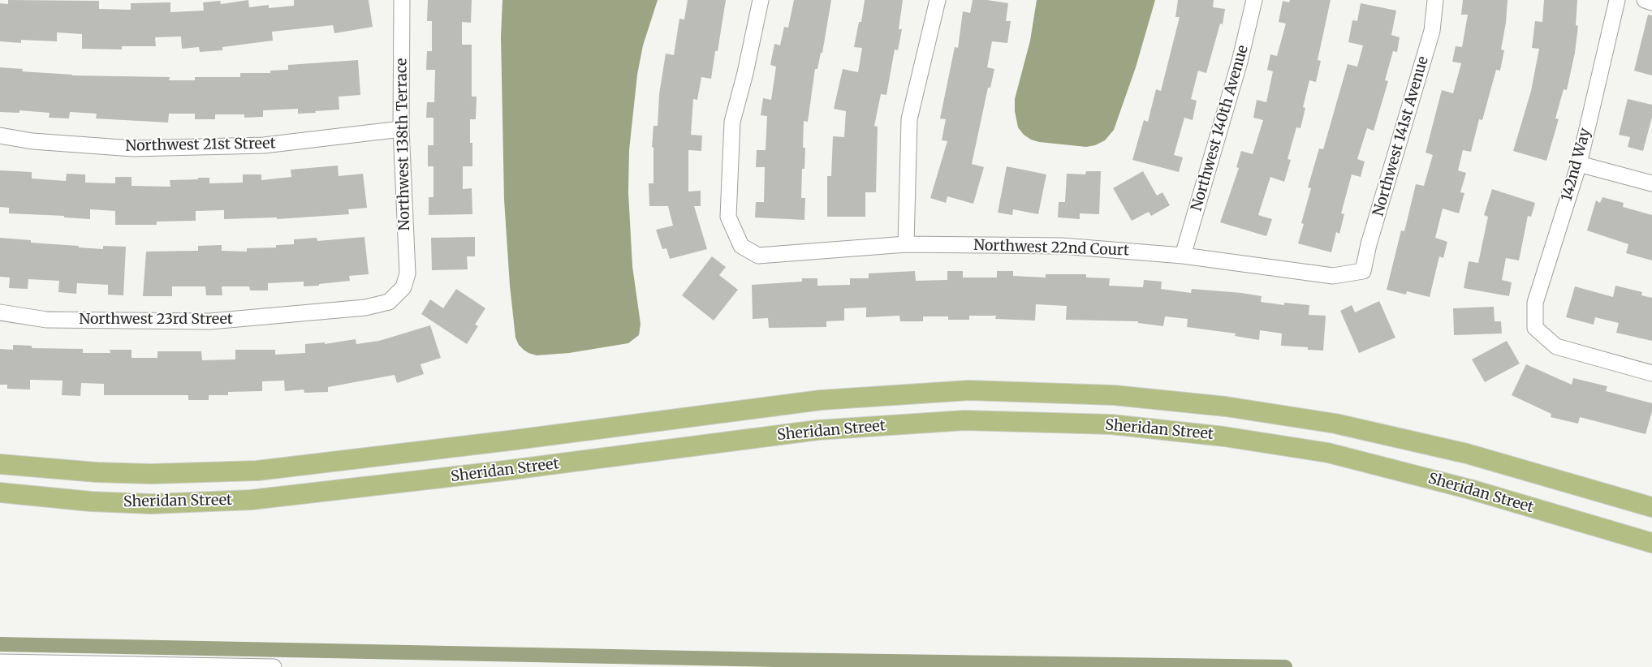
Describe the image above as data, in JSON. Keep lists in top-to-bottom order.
{
  "streets": {
    "main road": ["Sheridan Street"],
    "street": [
      "Northwest 140th Avenue",
      "Northwest 141st Avenue",
      "Northwest 138th Terrace",
      "Northwest 21st Street",
      "142nd Way",
      "Northwest 22nd Court",
      "Northwest 23rd Street"
    ]
  },
  "crossings": [
    ["Northwest 140th Avenue", "Northwest 22nd Court"],
    ["Northwest 141st Avenue", "Northwest 22nd Court"],
    ["Northwest 138th Terrace", "Northwest 21st Street"],
    ["Northwest 138th Terrace", "Northwest 23rd Street"]
  ]
}
